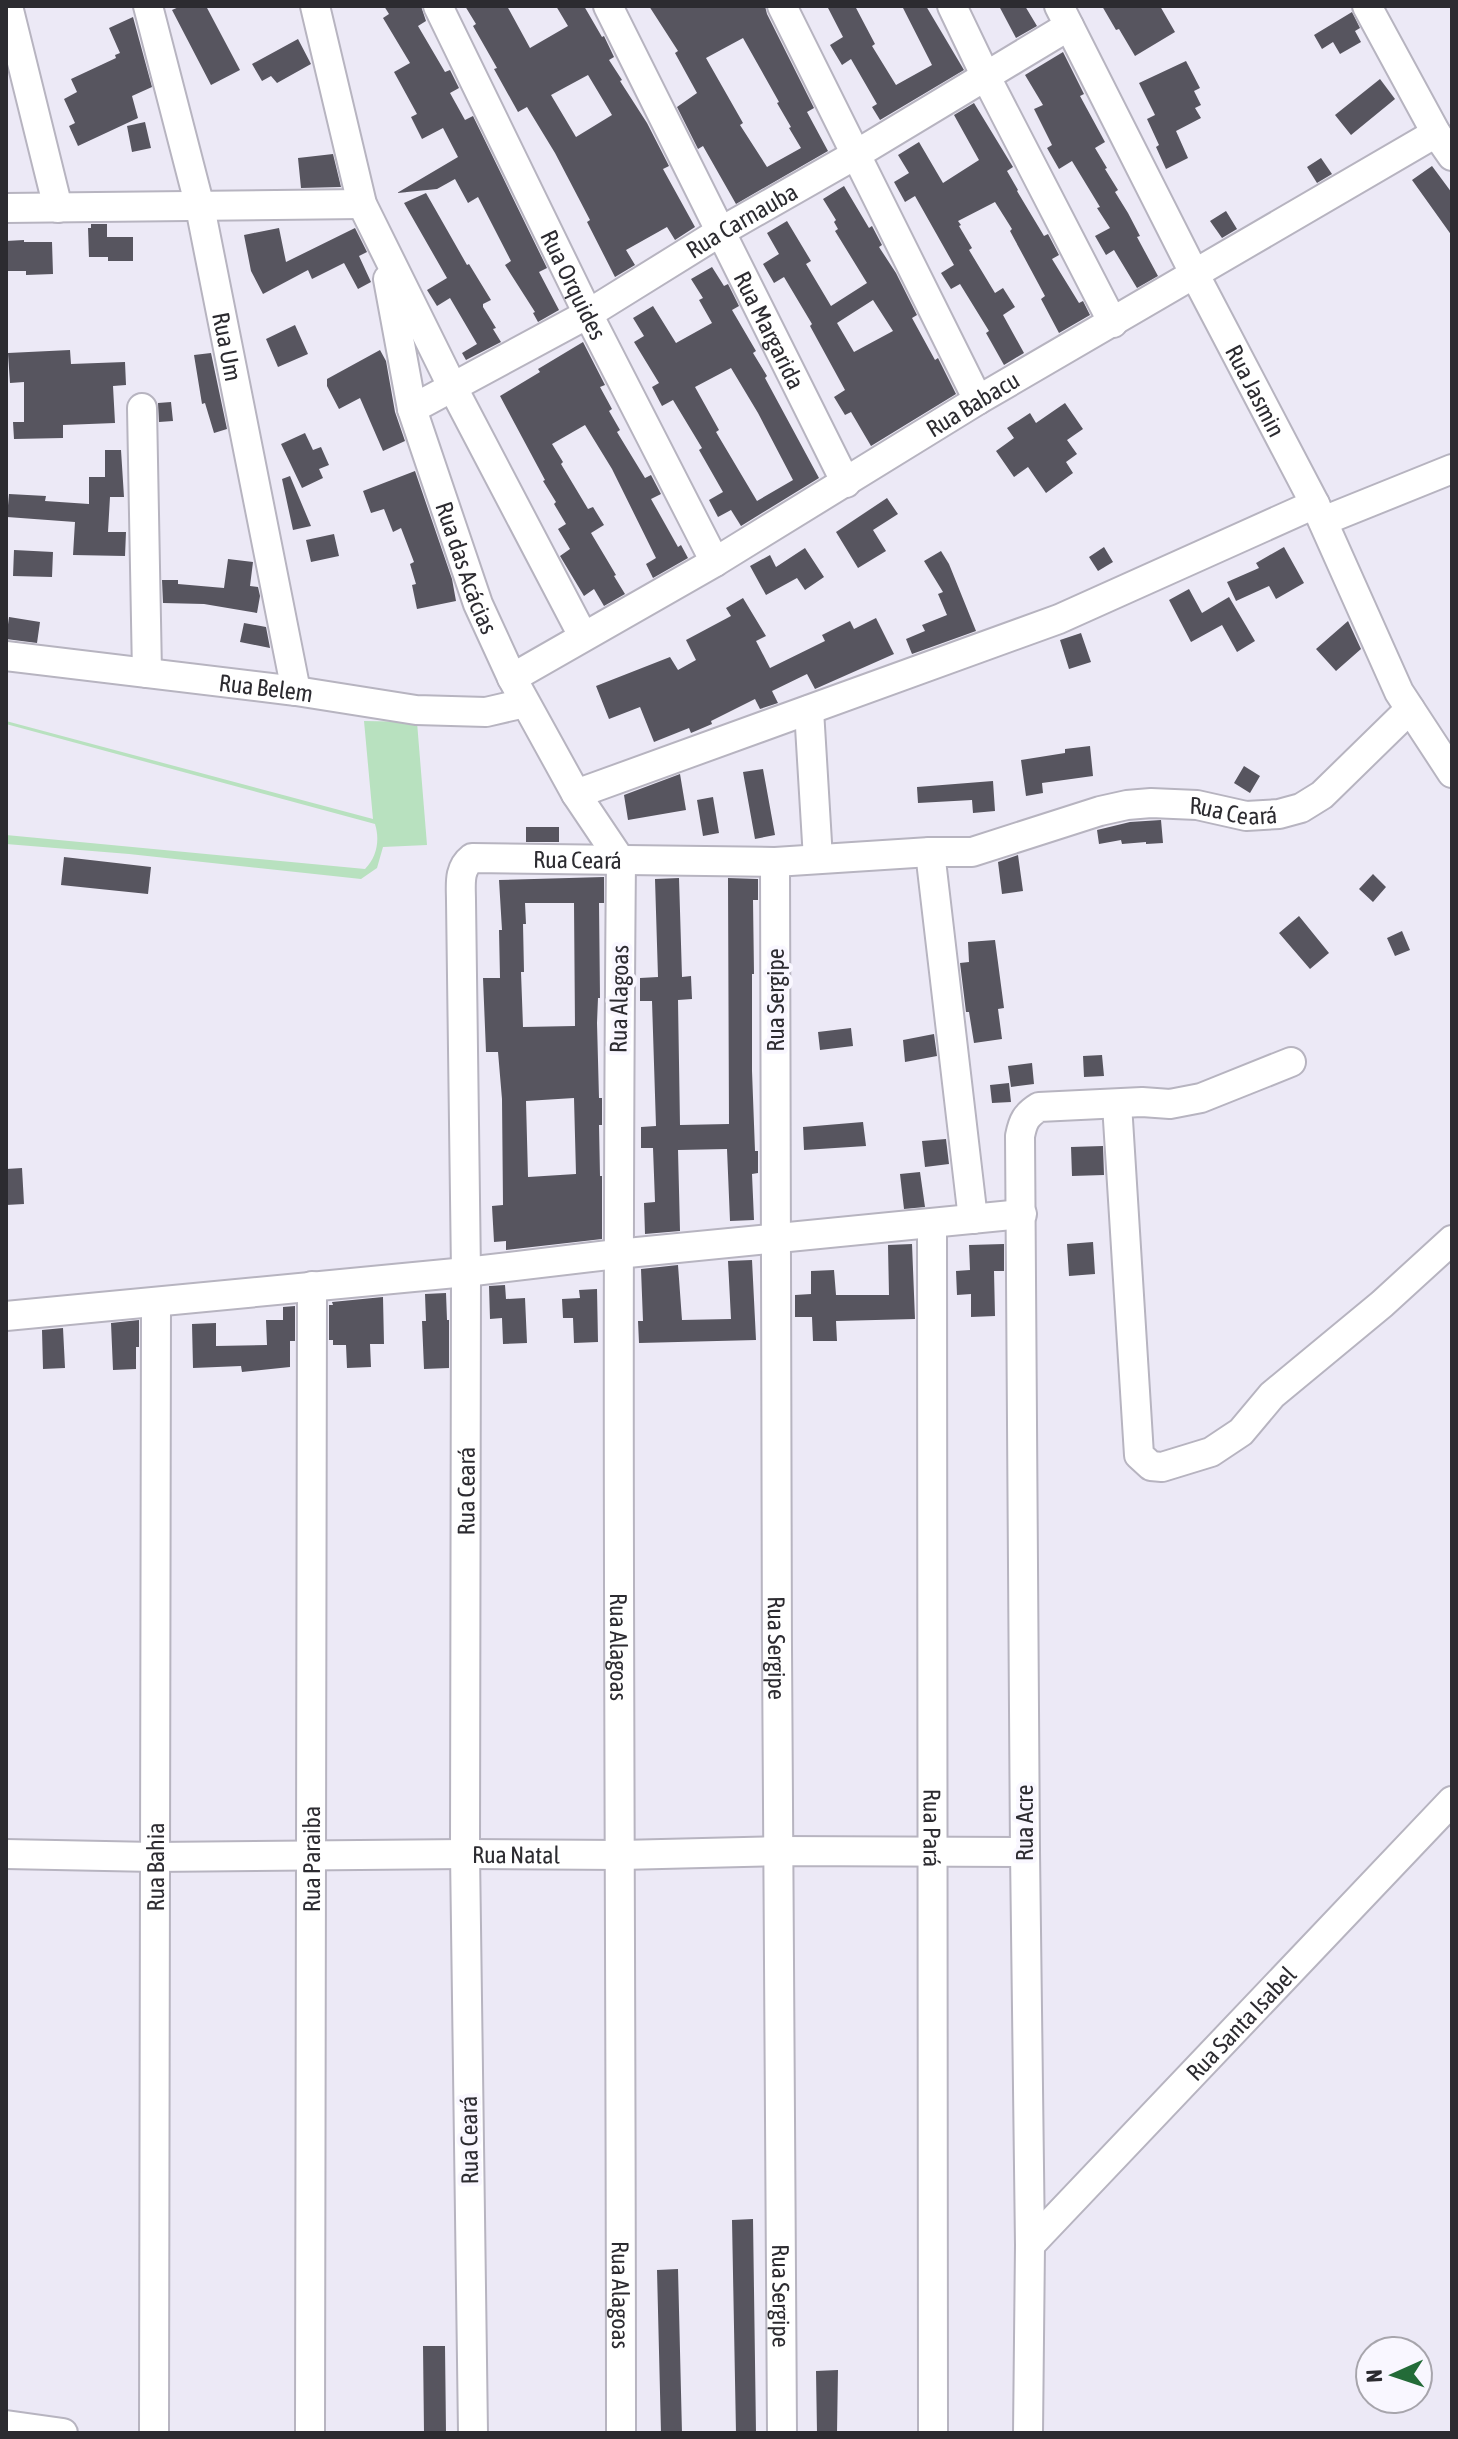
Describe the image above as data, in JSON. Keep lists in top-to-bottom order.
{
  "streets": {
    "street": [
      "Rua Carnauba",
      "Rua Orquides",
      "Rua Margarida",
      "Rua Um",
      "Rua Jasmin",
      "Rua Babacu",
      "Rua das Acácias",
      "Rua Belem",
      "Rua Ceará",
      "Rua Alagoas",
      "Rua Sergipe",
      "Rua Acre",
      "Rua Pará",
      "Rua Natal",
      "Rua Paraiba",
      "Rua Bahia",
      "Rua Santa Isabel"
    ]
  },
  "crossings": [
    ["Rua Carnauba", "Rua Orquides"],
    ["Rua Carnauba", "Rua Margarida"],
    ["Rua Carnauba", "Rua Jasmin"],
    ["Rua Carnauba", "Rua das Acácias"],
    ["Rua Orquides", "Rua Babacu"],
    ["Rua Margarida", "Rua Babacu"],
    ["Rua Um", "Rua Belem"],
    ["Rua Jasmin", "Rua Babacu"],
    ["Rua Jasmin", "Rua Ceará"],
    ["Rua Babacu", "Rua das Acácias"],
    ["Rua das Acácias", "Rua Belem"],
    ["Rua das Acácias", "Rua Ceará"],
    ["Rua das Acácias", "Rua Alagoas"],
    ["Rua Ceará", "Rua Alagoas"],
    ["Rua Ceará", "Rua Sergipe"],
    ["Rua Ceará", "Rua Natal"],
    ["Rua Alagoas", "Rua Natal"],
    ["Rua Sergipe", "Rua Natal"],
    ["Rua Acre", "Rua Natal"],
    ["Rua Acre", "Rua Santa Isabel"],
    ["Rua Pará", "Rua Natal"],
    ["Rua Natal", "Rua Paraiba"],
    ["Rua Natal", "Rua Bahia"]
  ],
  "north": "left"
}
